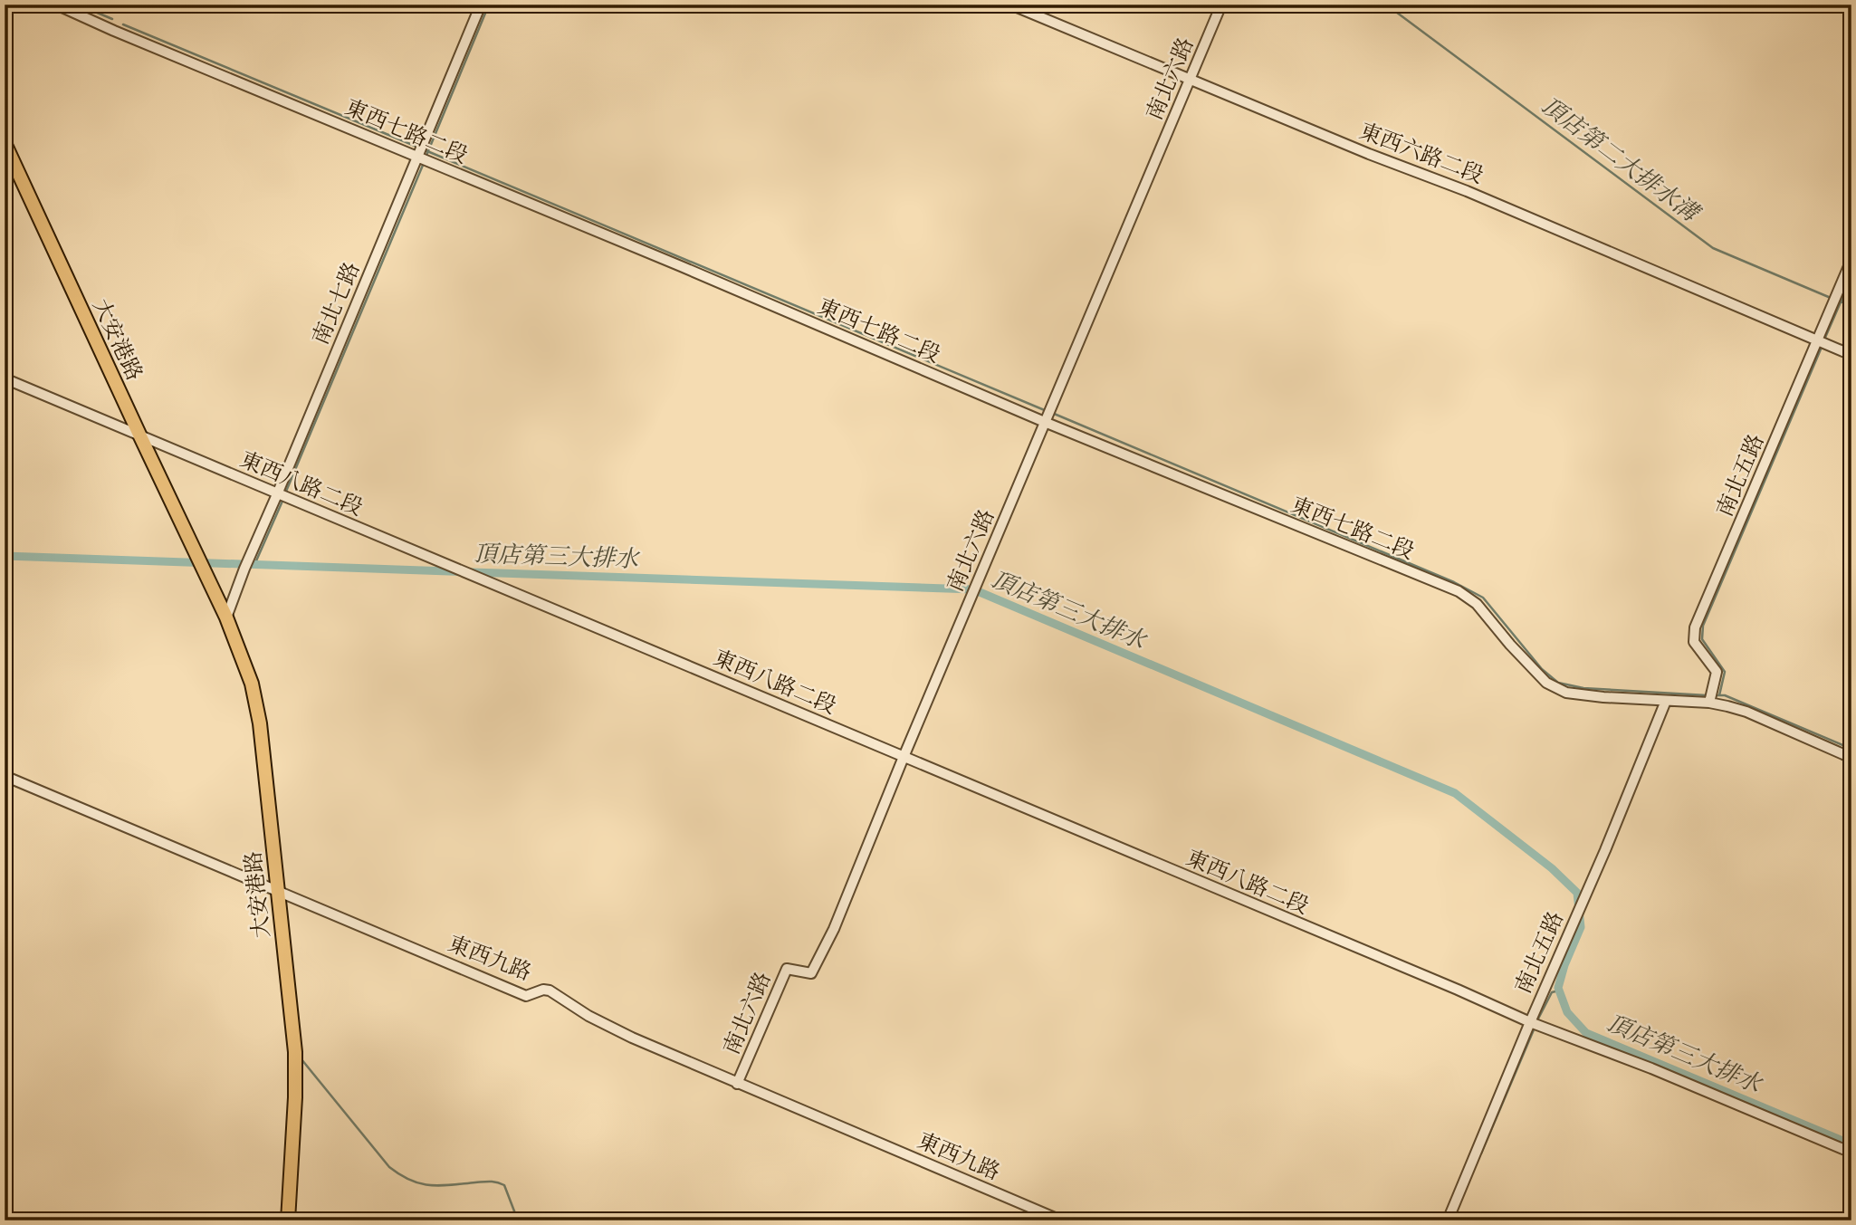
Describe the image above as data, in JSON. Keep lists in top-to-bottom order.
{
  "streets": {
    "main road": ["大安港路"],
    "street": [
      "南北六路",
      "東西七路二段",
      "東西六路二段",
      "南北七路",
      "南北五路",
      "東西八路二段",
      "東西九路"
    ]
  },
  "crossings": [
    ["南北六路", "東西七路二段"],
    ["南北六路", "東西六路二段"],
    ["南北六路", "東西八路二段"],
    ["南北六路", "東西九路"],
    ["東西七路二段", "南北七路"],
    ["東西七路二段", "南北五路"],
    ["東西六路二段", "南北五路"],
    ["南北七路", "大安港路"],
    ["南北七路", "東西八路二段"],
    ["大安港路", "東西八路二段"],
    ["大安港路", "東西九路"],
    ["南北五路", "東西八路二段"]
  ],
  "water": ["頂店第二大排水溝", "頂店第三大排水"]
}
